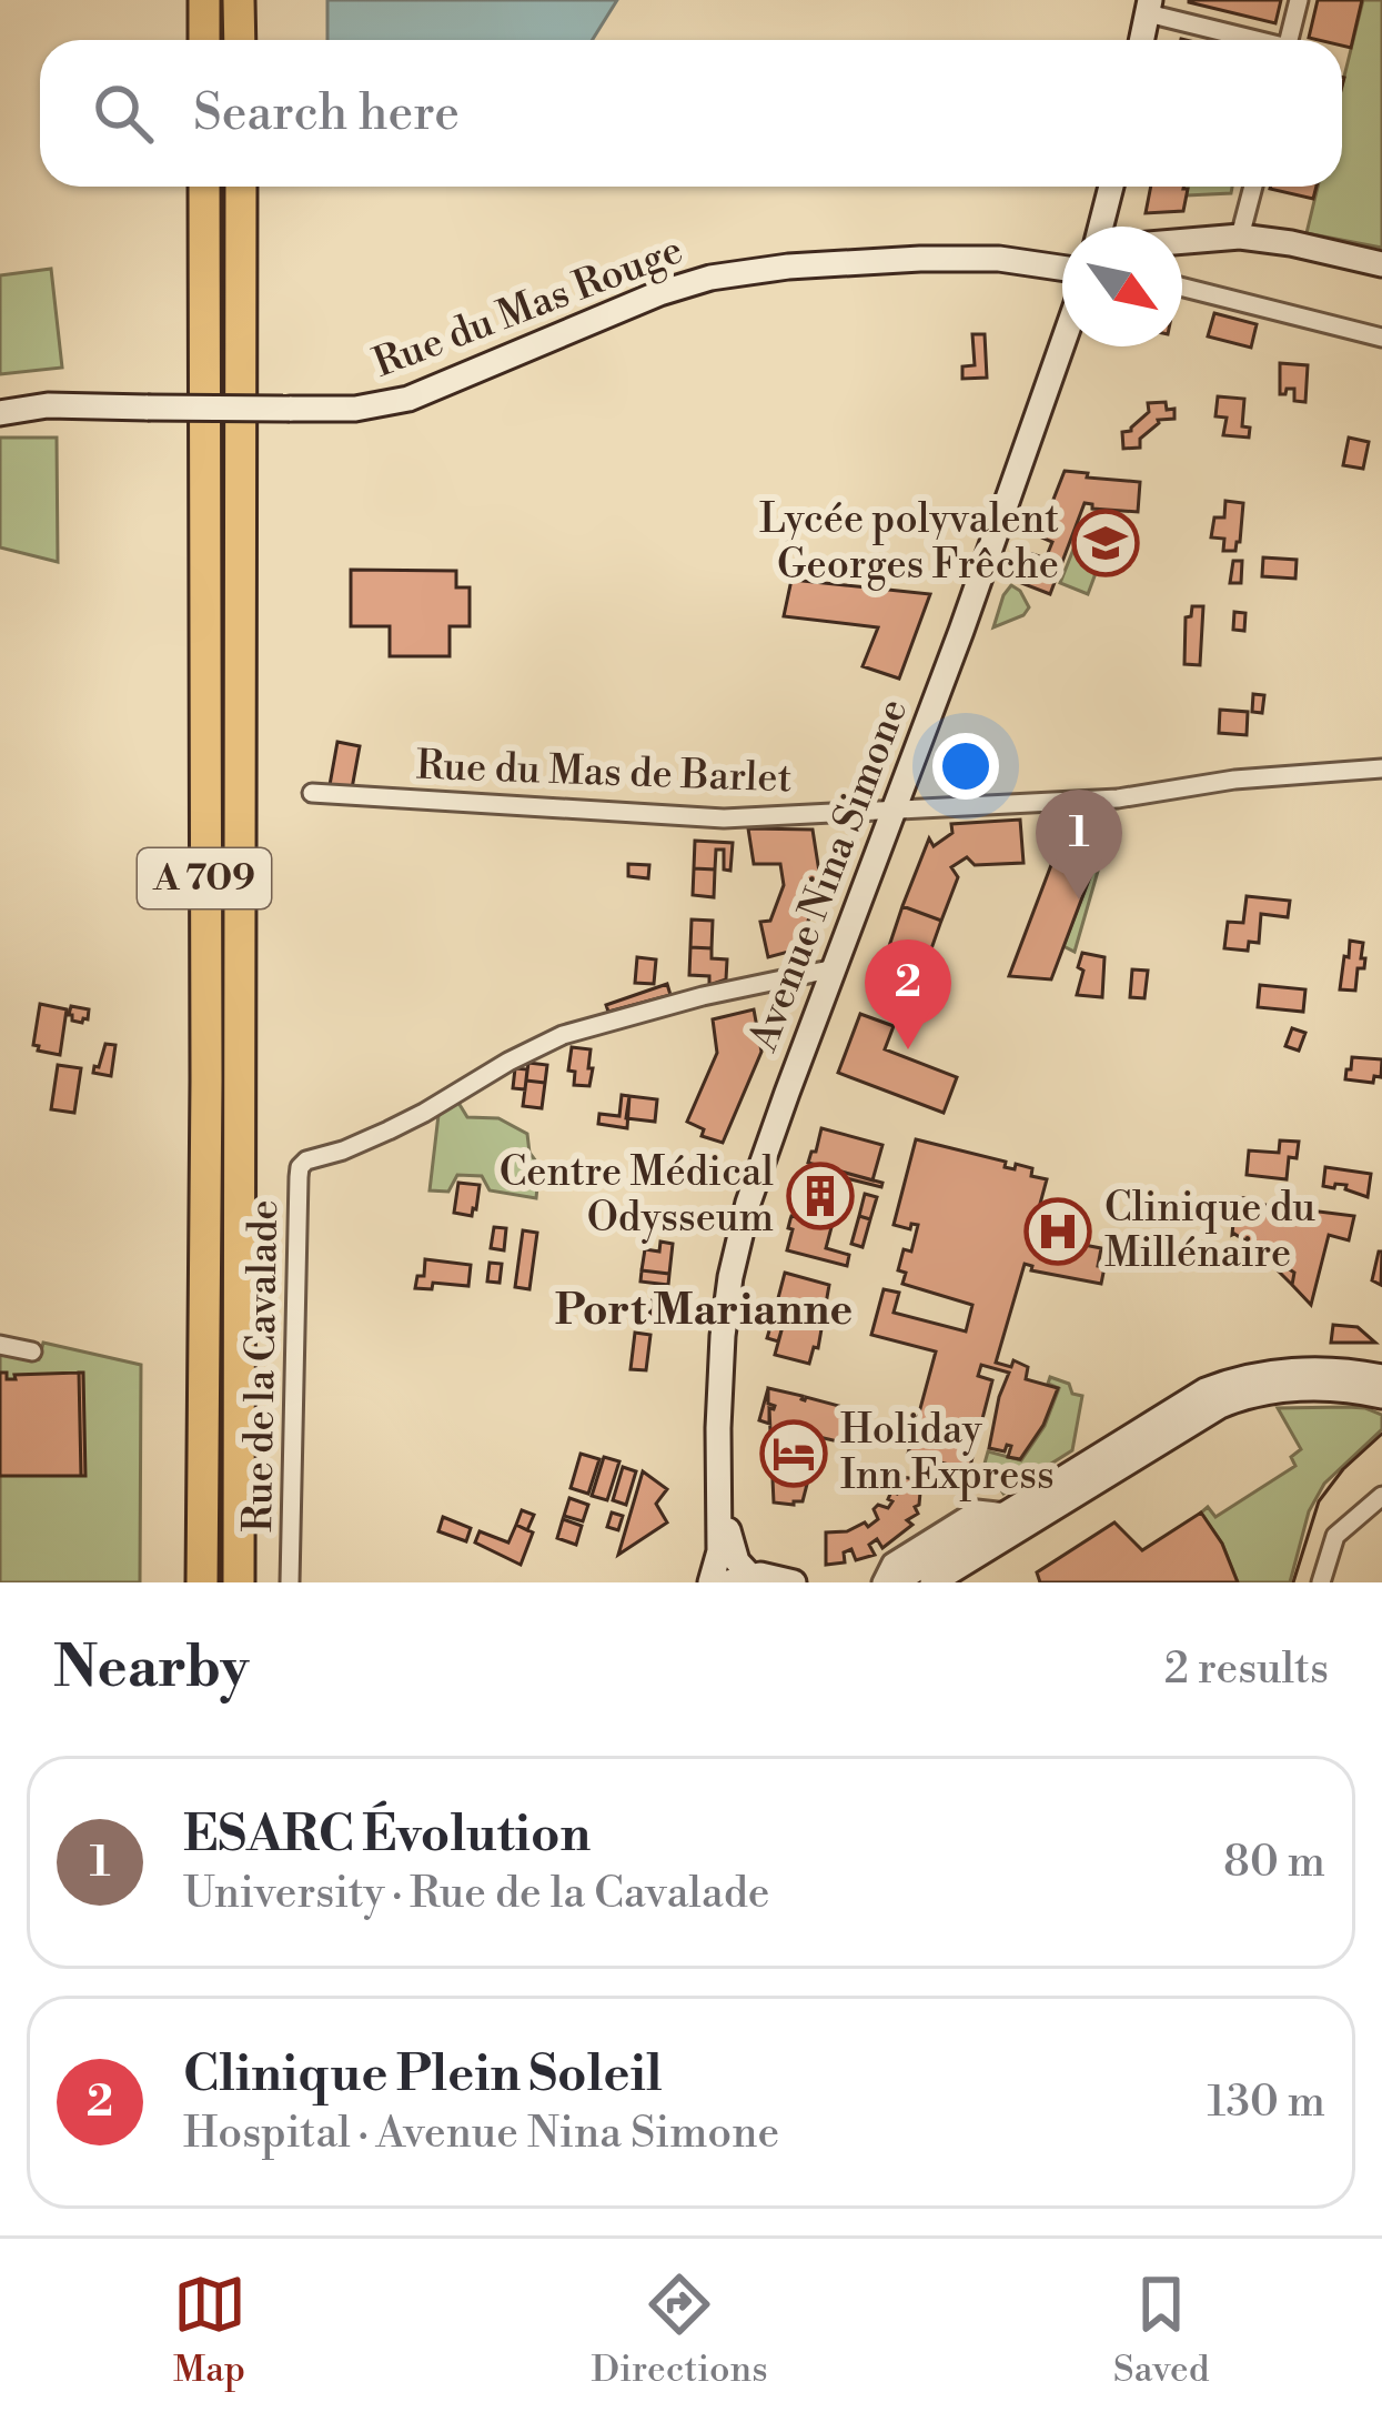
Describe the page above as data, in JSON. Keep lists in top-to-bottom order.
{
  "streets": {
    "highway": ["A 709"],
    "street": [
      "Rue du Mas Rouge",
      "Rue du Mas de Barlet",
      "Avenue Nina Simone",
      "Rue de la Cavalade"
    ]
  },
  "crossings": [
    ["Rue du Mas de Barlet", "Avenue Nina Simone"],
    ["Avenue Nina Simone", "Rue de la Cavalade"]
  ],
  "districts": ["Port Marianne"],
  "places": {
    "school or university": ["Lycée polyvalent Georges Frêche"],
    "building": ["Centre Médical Odysseum"],
    "hospital": ["Clinique du Millénaire"],
    "hotel": ["Holiday Inn Express"]
  },
  "north": "bottom right",
  "page": {
    "search": "Search here",
    "pins": ["1", "2"],
    "heading": ["Nearby", "2 results"],
    "list": [
      {
        "mark": "1",
        "name": "ESARC Évolution",
        "note": "University · Rue de la Cavalade",
        "value": "80 m"
      },
      {
        "mark": "2",
        "name": "Clinique Plein Soleil",
        "note": "Hospital · Avenue Nina Simone",
        "value": "130 m"
      }
    ],
    "nav": ["Map", "Directions", "Saved"]
  }
}
